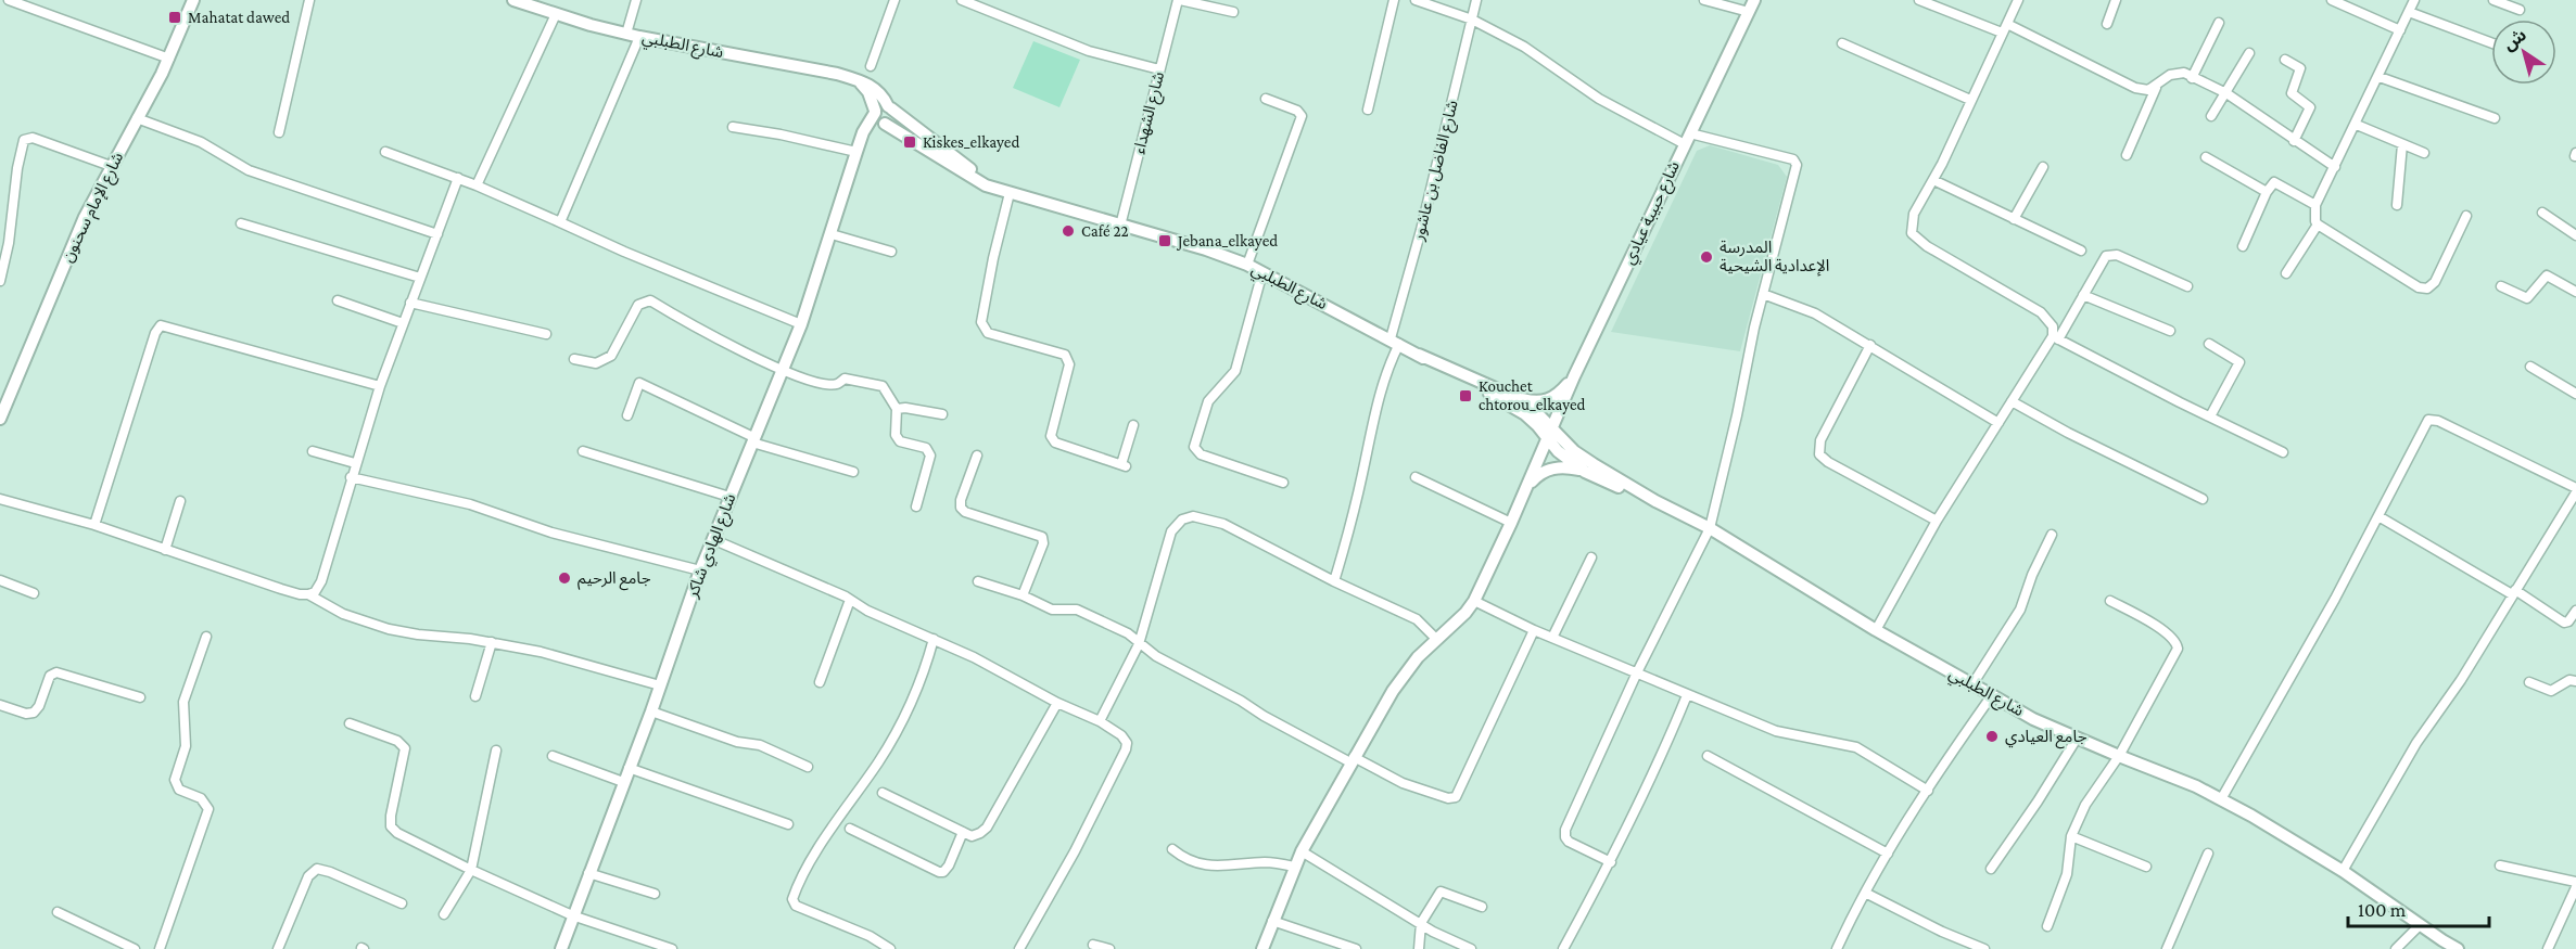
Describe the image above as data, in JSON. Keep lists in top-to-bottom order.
{
  "streets": {
    "street": [
      "شارع الطبلبي",
      "شارع الشهداء",
      "شارع الفاضل بن عاشور",
      "شارع الإمام سحنون",
      "شارع حبيبة عيادي",
      "شارع الهادي شاكر"
    ]
  },
  "crossings": [
    ["شارع الطبلبي", "شارع الشهداء"],
    ["شارع الطبلبي", "شارع الفاضل بن عاشور"],
    ["شارع الطبلبي", "شارع حبيبة عيادي"],
    ["شارع الطبلبي", "شارع الهادي شاكر"]
  ],
  "places": {
    "transit": [
      "Mahatat dawed",
      "Kiskes_elkayed",
      "Jebana_elkayed",
      "Kouchet chtorou_elkayed"
    ],
    "other": [
      "Café 22",
      "المدرسة الإعدادية الشيحية",
      "جامع الرحيم",
      "جامع العيادي"
    ]
  },
  "scale_bar": "100 m",
  "north": "top left"
}
